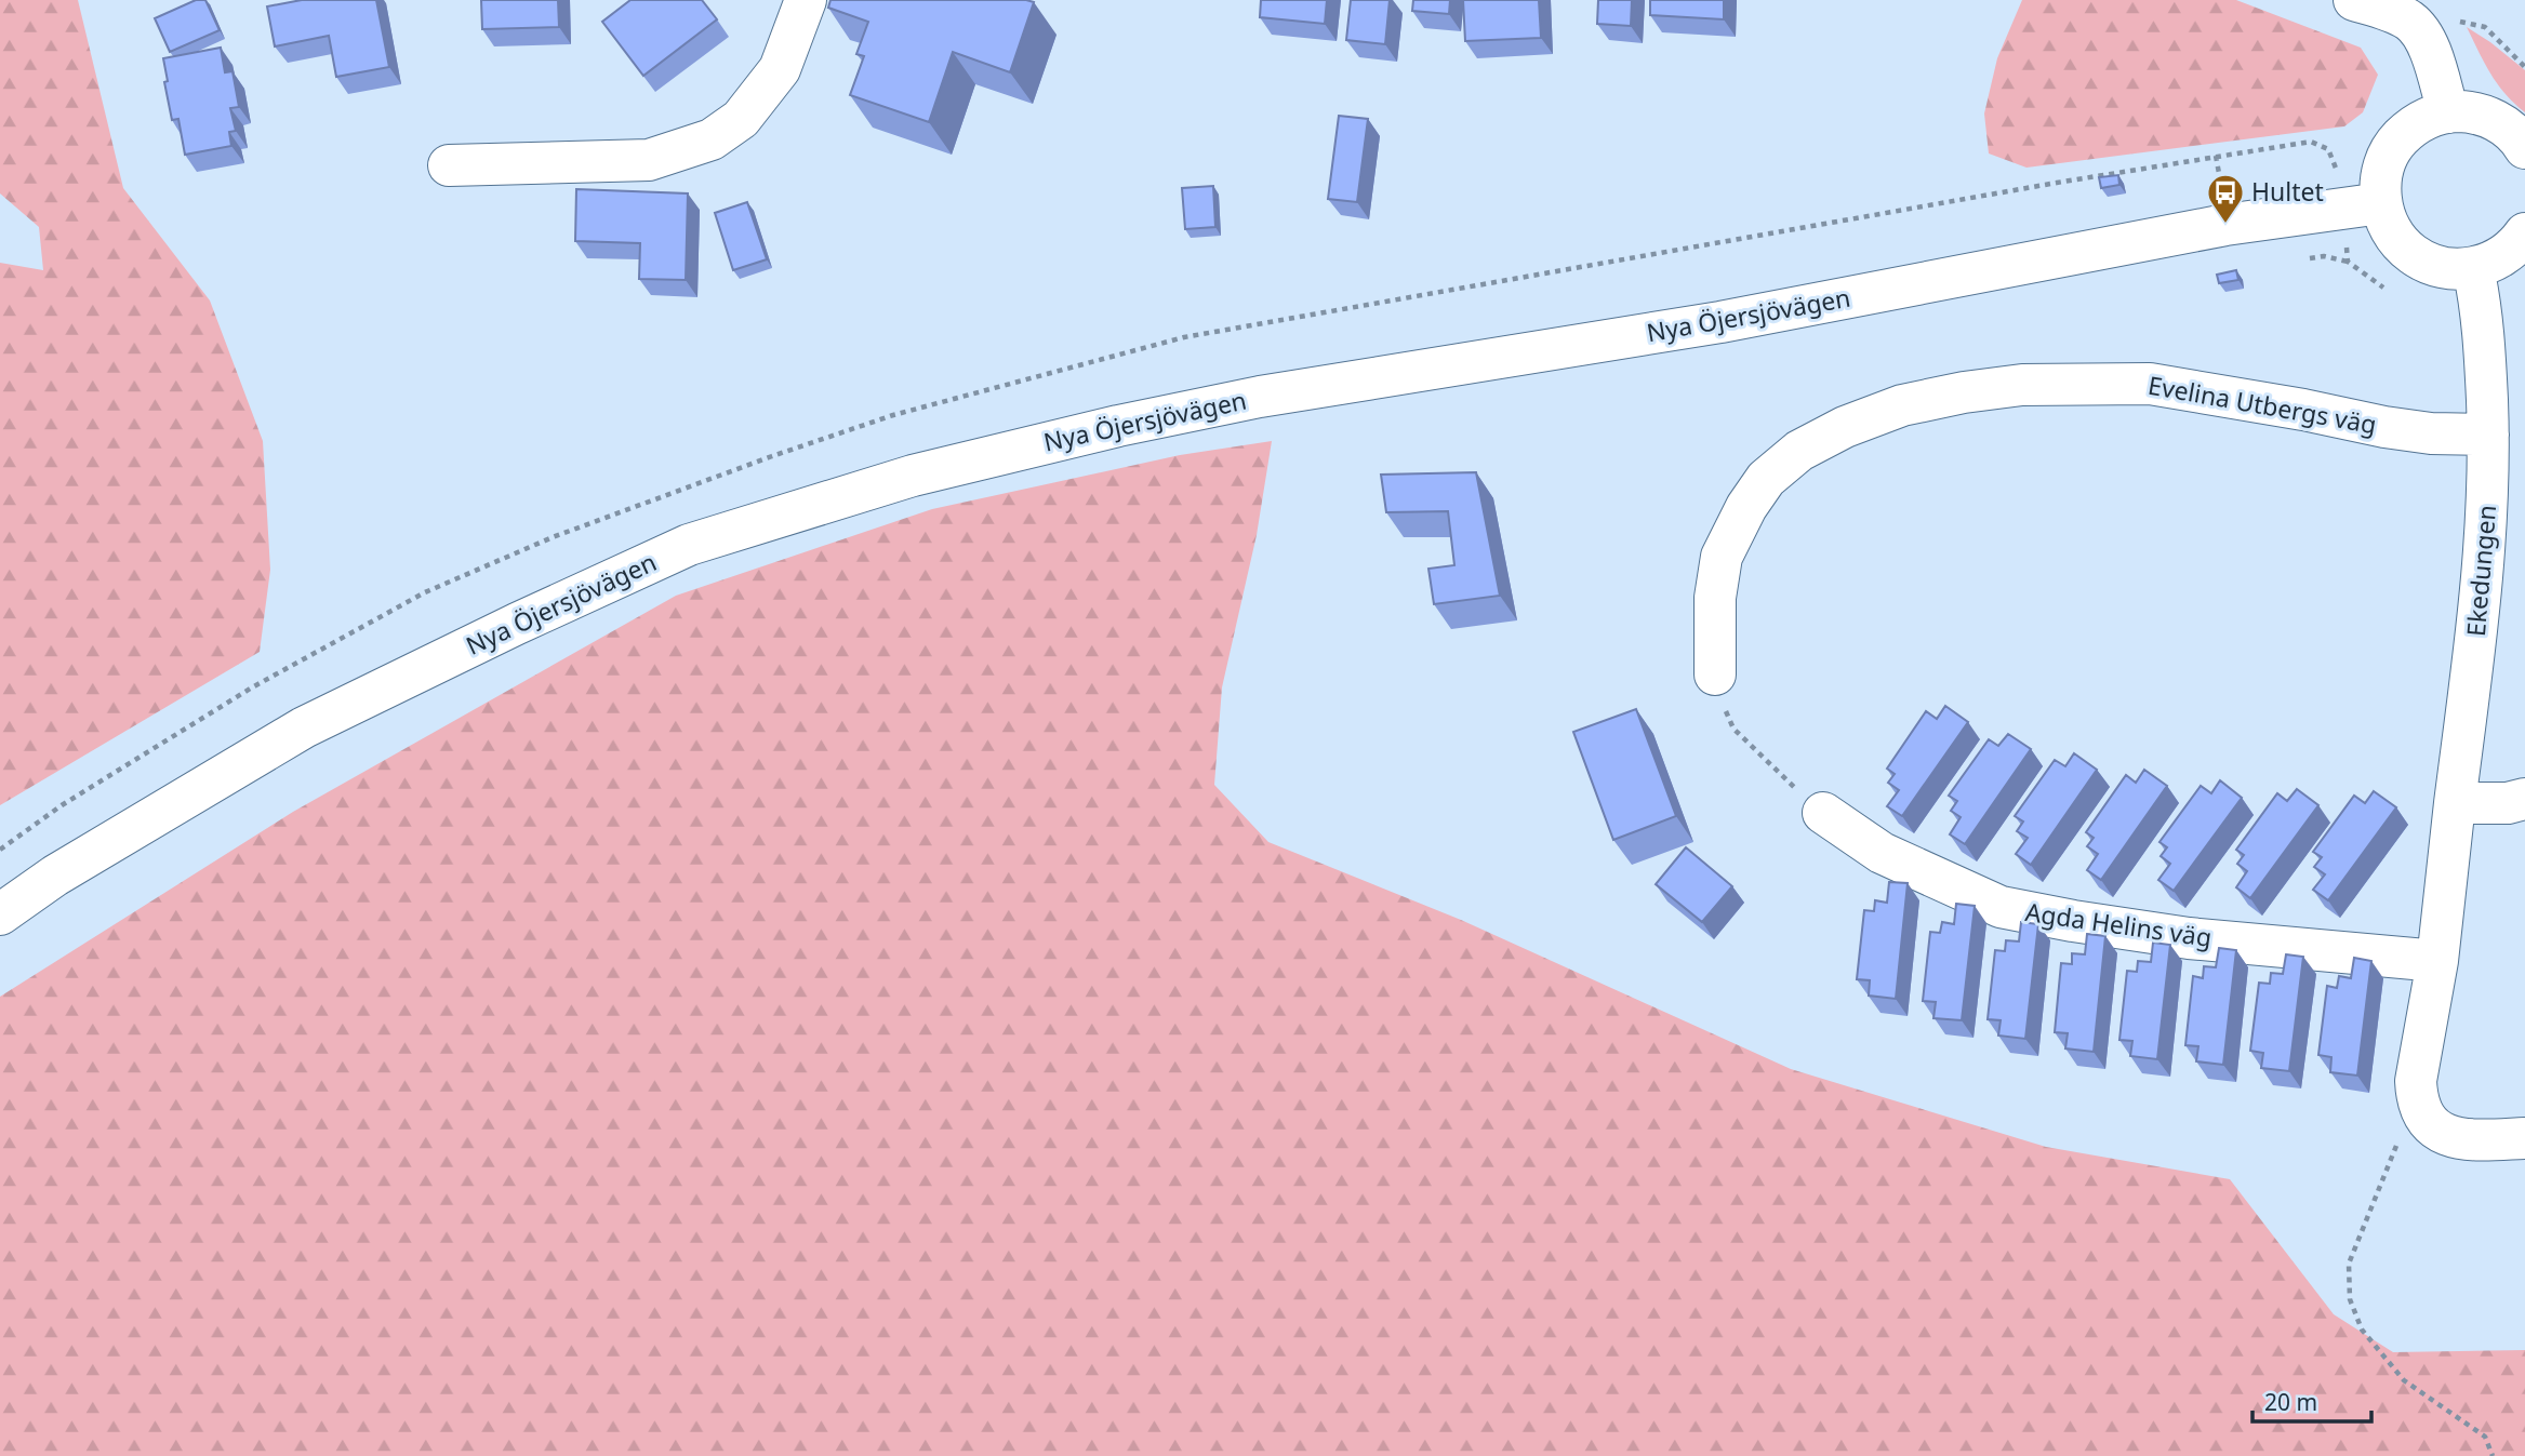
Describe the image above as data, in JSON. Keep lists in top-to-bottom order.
{
  "streets": {
    "street": [
      "Nya Öjersjövägen",
      "Evelina Utbergs väg",
      "Ekedungen",
      "Agda Helins väg"
    ]
  },
  "crossings": [
    ["Evelina Utbergs väg", "Ekedungen"],
    ["Ekedungen", "Agda Helins väg"]
  ],
  "places": {
    "bus stop": ["Hultet"]
  },
  "scale_bar": "20 m"
}
